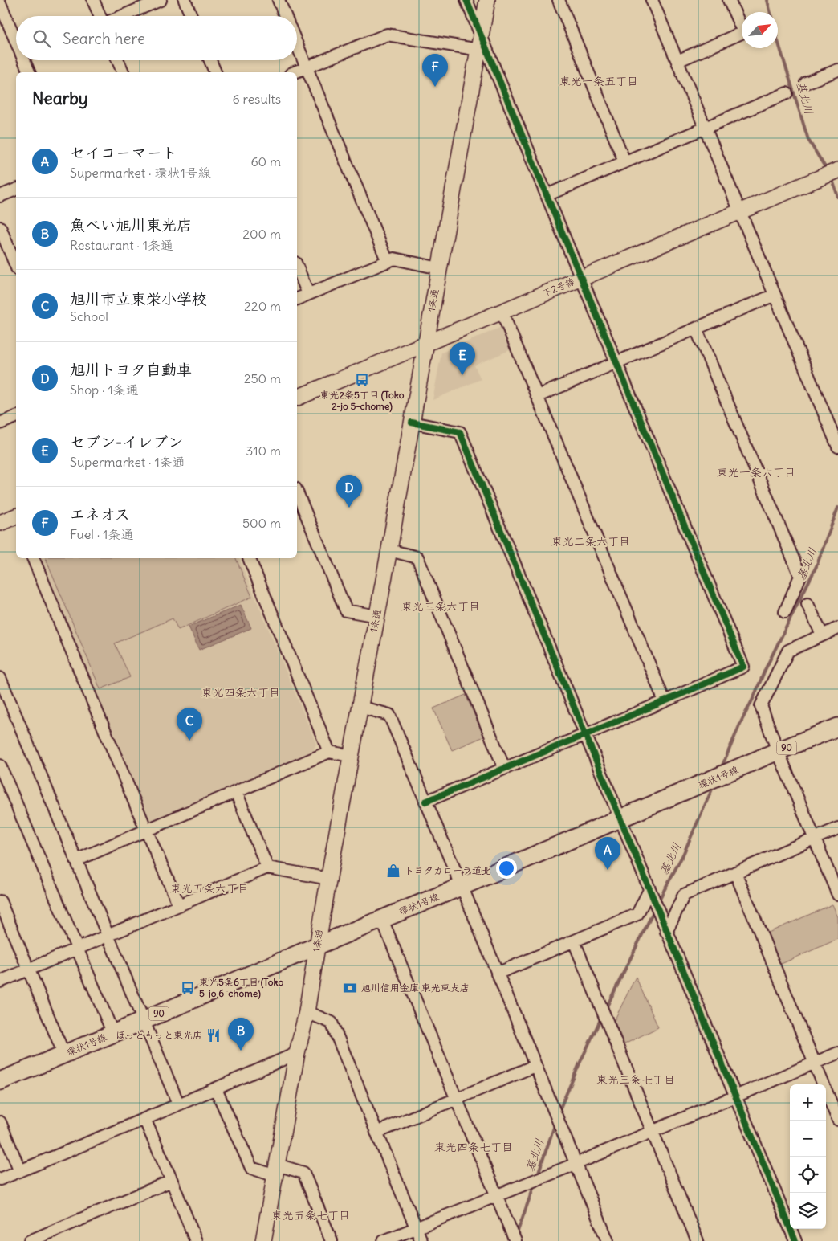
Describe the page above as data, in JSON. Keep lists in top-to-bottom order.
{
  "streets": {
    "main road": [
      "下2号線",
      "1条通",
      "90",
      "環状1号線"
    ]
  },
  "crossings": [
    ["下2号線", "1条通"],
    ["1条通", "環状1号線"]
  ],
  "districts": [
    "東光一条五丁目",
    "東光一条六丁目",
    "東光二条六丁目",
    "東光三条六丁目",
    "東光四条六丁目",
    "東光五条六丁目",
    "東光三条七丁目",
    "東光四条七丁目",
    "東光五条七丁目"
  ],
  "water": ["基北川"],
  "places": {
    "bus stop": ["東光2条5丁目 (Toko 2-jo 5-chome)", "東光5条6丁目 (Toko 5-jo 6-chome)"],
    "shop": ["トヨタカローラ道北"],
    "bank": ["旭川信用金庫 東光東支店"],
    "restaurant": ["ほっともっと東光店"]
  },
  "north": "top right",
  "page": {
    "search": "Search here",
    "pins": [
      "F",
      "E",
      "D",
      "C",
      "A",
      "B"
    ],
    "heading": ["Nearby", "6 results"],
    "list": [
      {
        "mark": "A",
        "name": "セイコーマート",
        "note": "Supermarket · 環状1号線",
        "value": "60 m"
      },
      {
        "mark": "B",
        "name": "魚べい旭川東光店",
        "note": "Restaurant · 1条通",
        "value": "200 m"
      },
      {
        "mark": "C",
        "name": "旭川市立東栄小学校",
        "note": "School",
        "value": "220 m"
      },
      {
        "mark": "D",
        "name": "旭川トヨタ自動車",
        "note": "Shop · 1条通",
        "value": "250 m"
      },
      {
        "mark": "E",
        "name": "セブン-イレブン",
        "note": "Supermarket · 1条通",
        "value": "310 m"
      },
      {
        "mark": "F",
        "name": "エネオス",
        "note": "Fuel · 1条通",
        "value": "500 m"
      }
    ],
    "map_buttons": ["+", "−"]
  }
}
